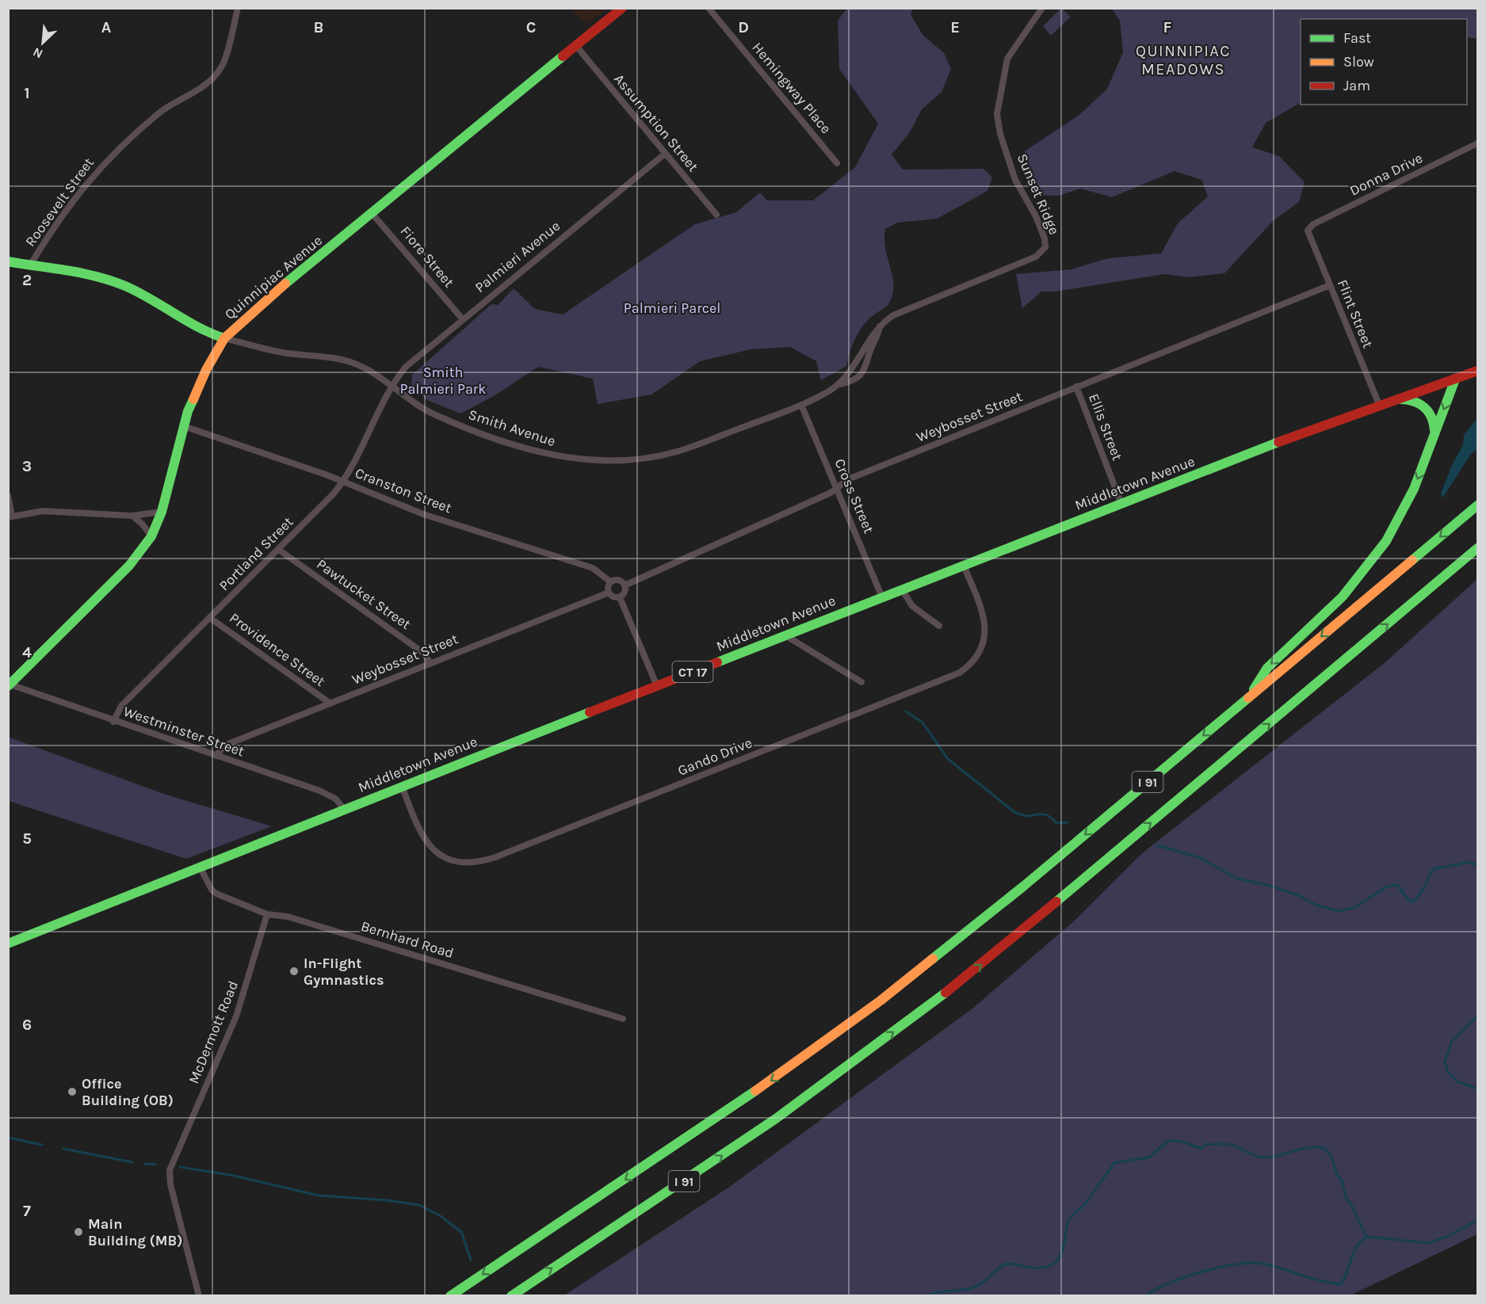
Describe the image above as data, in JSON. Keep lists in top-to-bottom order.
{
  "streets": {
    "main road": [
      "Quinnipiac Avenue",
      "Middletown Avenue",
      "CT 17",
      "I 91"
    ],
    "street": [
      "Hemingway Place",
      "Assumption Street",
      "Donna Drive",
      "Sunset Ridge",
      "Roosevelt Street",
      "Fiore Street",
      "Palmieri Avenue",
      "Flint Street",
      "Weybosset Street",
      "Ellis Street",
      "Smith Avenue",
      "Cranston Street",
      "Cross Street",
      "Portland Street",
      "Pawtucket Street",
      "Providence Street",
      "Westminster Street",
      "Gando Drive",
      "Bernhard Road",
      "McDermott Road"
    ]
  },
  "crossings": [
    ["Assumption Street", "Palmieri Avenue"],
    ["Assumption Street", "Quinnipiac Avenue"],
    ["Donna Drive", "Flint Street"],
    ["Sunset Ridge", "Smith Avenue"],
    ["Sunset Ridge", "Cross Street"],
    ["Fiore Street", "Palmieri Avenue"],
    ["Fiore Street", "Quinnipiac Avenue"],
    ["Palmieri Avenue", "Smith Avenue"],
    ["Palmieri Avenue", "Portland Street"],
    ["Quinnipiac Avenue", "Smith Avenue"],
    ["Quinnipiac Avenue", "Cranston Street"],
    ["Quinnipiac Avenue", "Westminster Street"],
    ["Flint Street", "Weybosset Street"],
    ["Flint Street", "Middletown Avenue"],
    ["Weybosset Street", "Ellis Street"],
    ["Weybosset Street", "Cranston Street"],
    ["Weybosset Street", "Cross Street"],
    ["Weybosset Street", "Pawtucket Street"],
    ["Weybosset Street", "Providence Street"],
    ["Weybosset Street", "Westminster Street"],
    ["Ellis Street", "Middletown Avenue"],
    ["Smith Avenue", "Cross Street"],
    ["Smith Avenue", "Portland Street"],
    ["Middletown Avenue", "Cross Street"],
    ["Middletown Avenue", "Westminster Street"],
    ["Middletown Avenue", "Gando Drive"],
    ["Middletown Avenue", "Bernhard Road"],
    ["Cranston Street", "Portland Street"],
    ["Portland Street", "Pawtucket Street"],
    ["Portland Street", "Providence Street"],
    ["Portland Street", "Westminster Street"],
    ["Bernhard Road", "McDermott Road"]
  ],
  "districts": ["QUINNIPIAC MEADOWS"],
  "parks": ["Palmieri Parcel", "Smith Palmieri Park"],
  "places": ["In-Flight Gymnastics", "Office Building (OB)", "Main Building (MB)"],
  "legend": ["Fast", "Slow", "Jam"],
  "north": "bottom left",
  "grid": {
    "columns": [
      "A",
      "B",
      "C",
      "D",
      "E",
      "F"
    ],
    "rows": [
      "1",
      "2",
      "3",
      "4",
      "5",
      "6",
      "7"
    ]
  }
}
